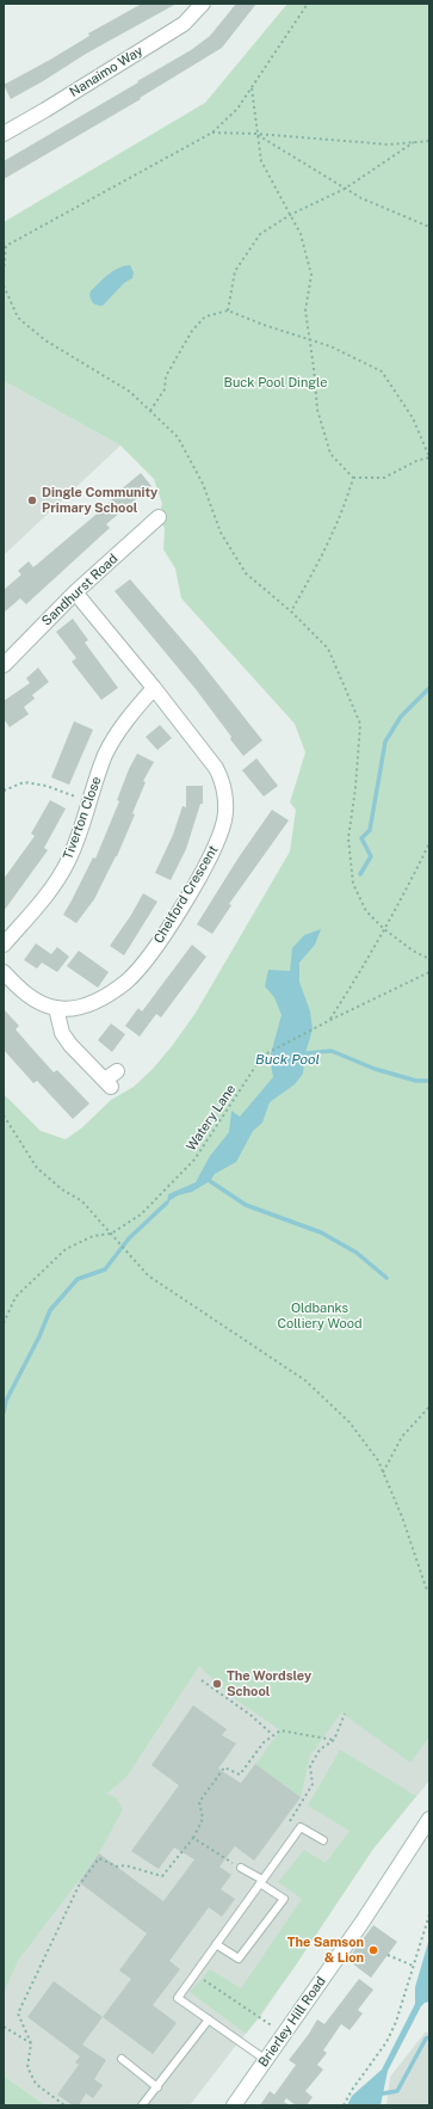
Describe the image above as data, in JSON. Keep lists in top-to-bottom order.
{
  "streets": {
    "street": [
      "Nanaimo Way",
      "Sandhurst Road",
      "Tiverton Close",
      "Chelford Crescent",
      "Brierley Hill Road"
    ],
    "path": ["Watery Lane"]
  },
  "crossings": [
    ["Sandhurst Road", "Chelford Crescent"],
    ["Tiverton Close", "Chelford Crescent"]
  ],
  "water": ["Buck Pool"],
  "parks": ["Buck Pool Dingle", "Oldbanks Colliery Wood"],
  "places": ["Dingle Community Primary School", "The Wordsley School", "The Samson & Lion"]
}
